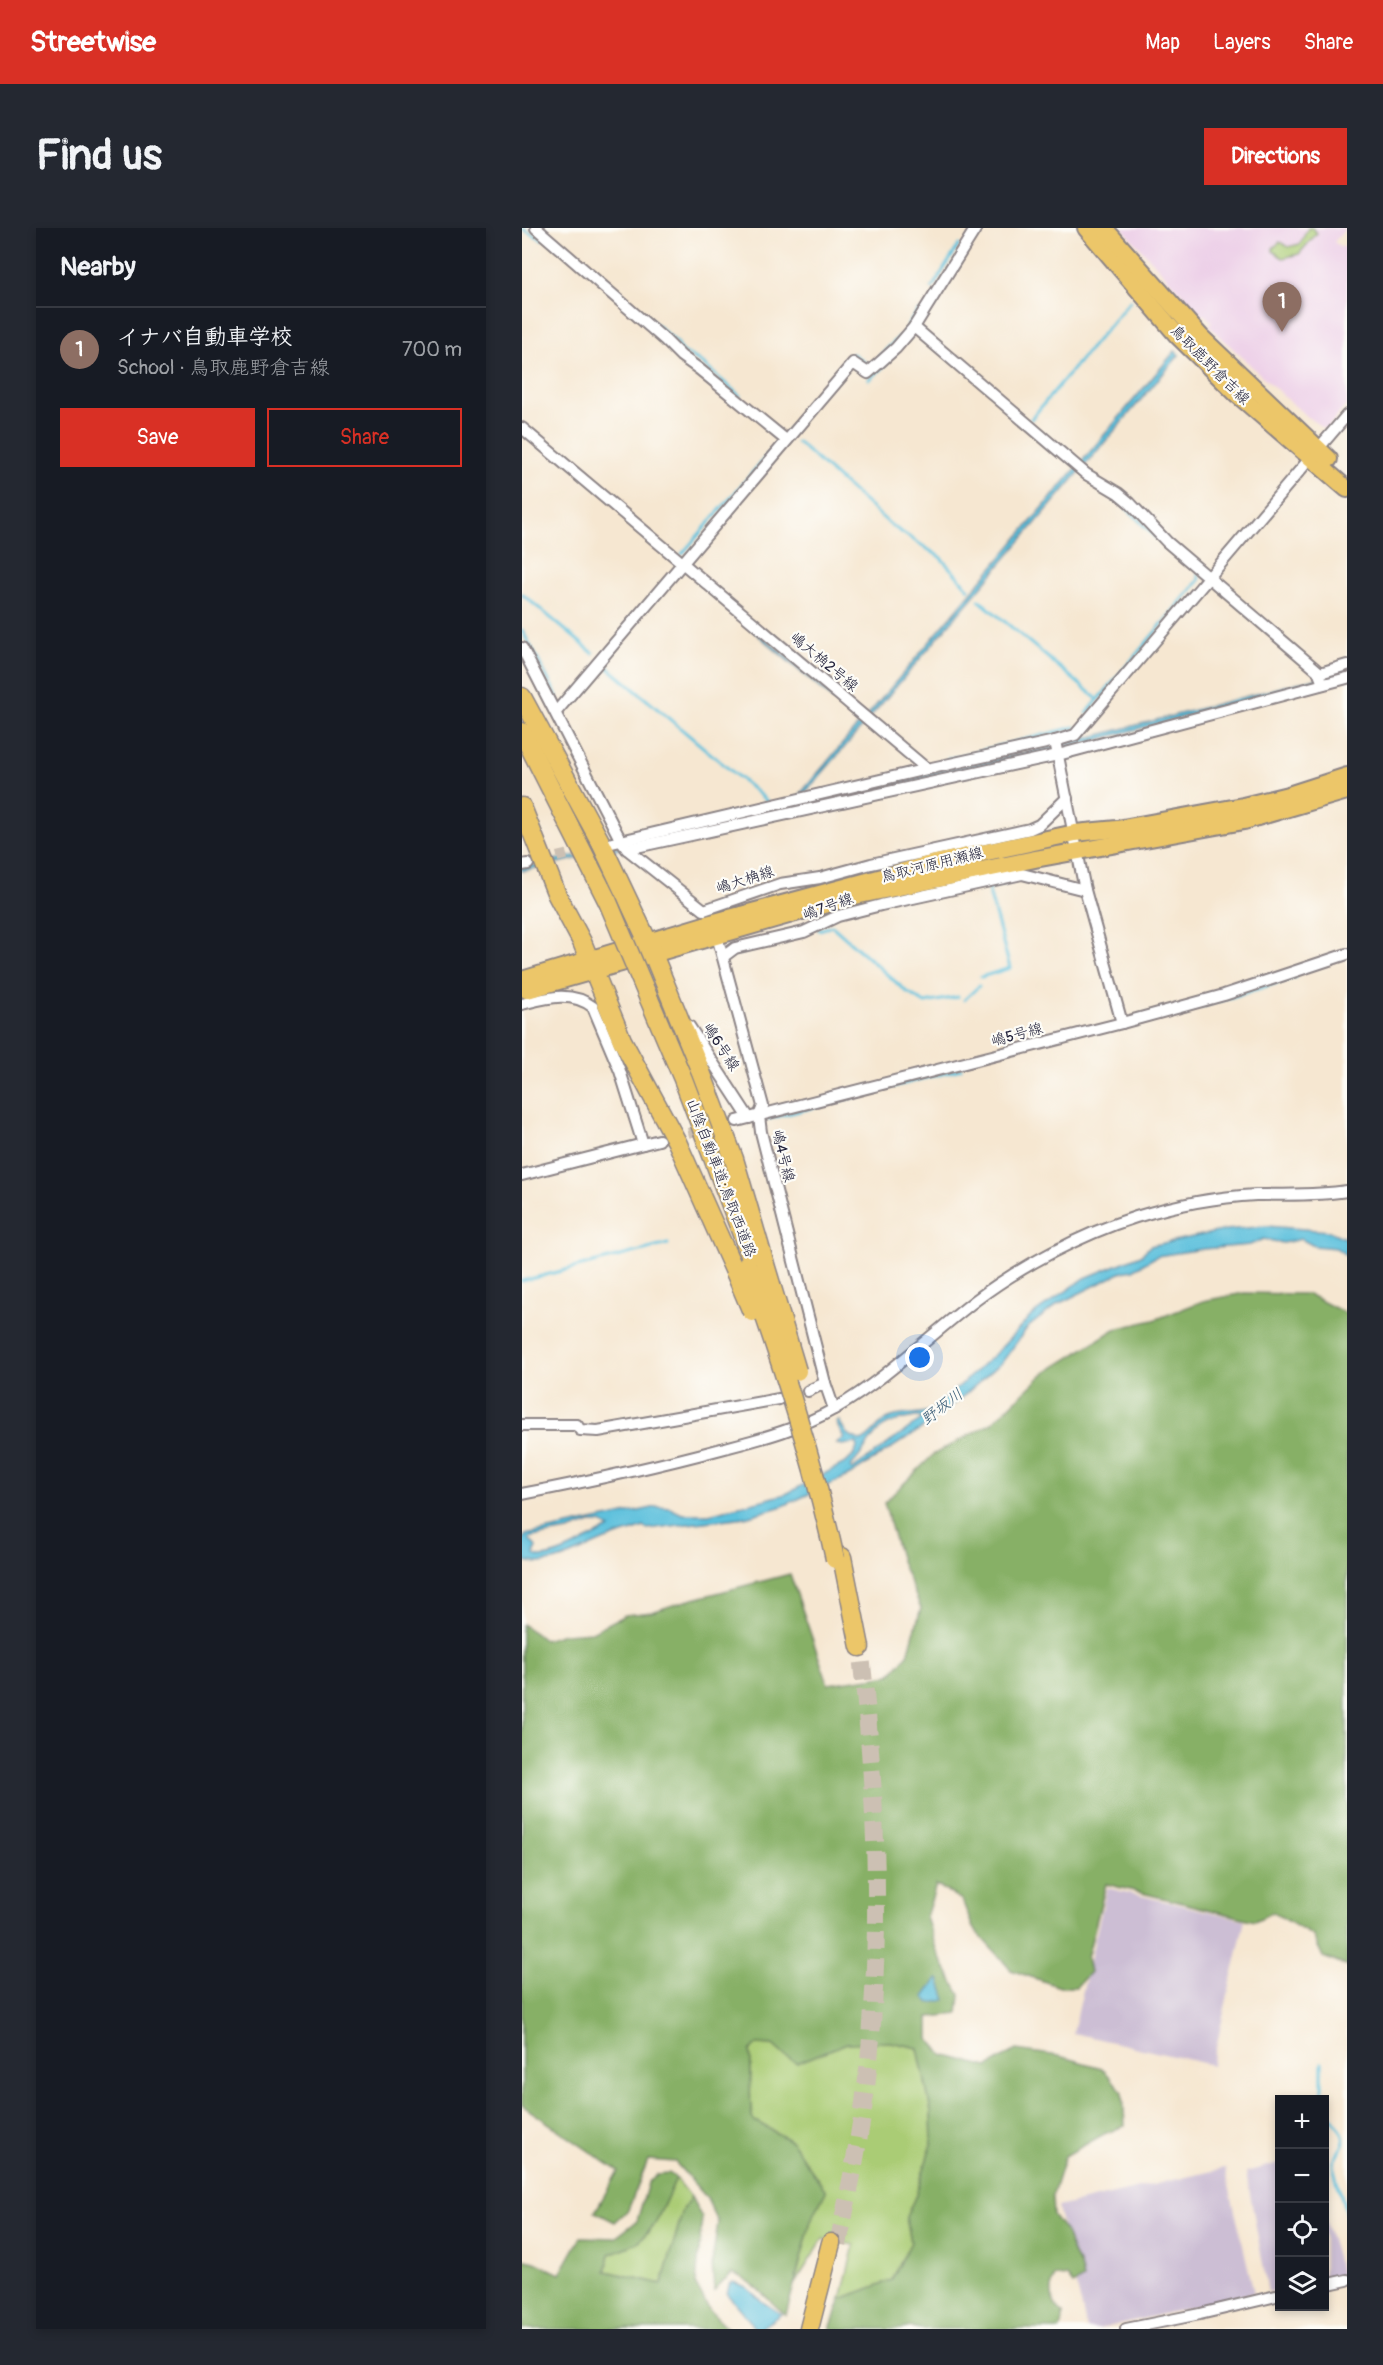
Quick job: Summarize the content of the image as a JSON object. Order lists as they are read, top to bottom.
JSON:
{
  "streets": {
    "highway": ["山陰自動車道;鳥取西道路"],
    "main road": ["鳥取鹿野倉吉線", "鳥取河原用瀬線"],
    "street": [
      "嶋大桷2号線",
      "嶋大桷線",
      "嶋7号線",
      "嶋5号線",
      "嶋6号線",
      "嶋4号線"
    ]
  },
  "crossings": [
    ["鳥取河原用瀬線", "嶋大桷線"],
    ["鳥取河原用瀬線", "嶋4号線"],
    ["嶋大桷線", "嶋4号線"],
    ["嶋7号線", "嶋4号線"],
    ["嶋5号線", "嶋6号線"],
    ["嶋5号線", "嶋4号線"],
    ["嶋6号線", "嶋4号線"]
  ],
  "water": ["野坂川"],
  "page": {
    "header": "Streetwise",
    "nav": ["Map", "Layers", "Share"],
    "buttons": [
      "Directions",
      ["Save", "Share"]
    ],
    "title": "Find us",
    "heading": "Nearby",
    "pins": "1",
    "list": [
      {
        "mark": "1",
        "name": "イナバ自動車学校",
        "note": "School · 鳥取鹿野倉吉線",
        "value": "700 m"
      }
    ],
    "map_buttons": ["+", "−"]
  }
}
